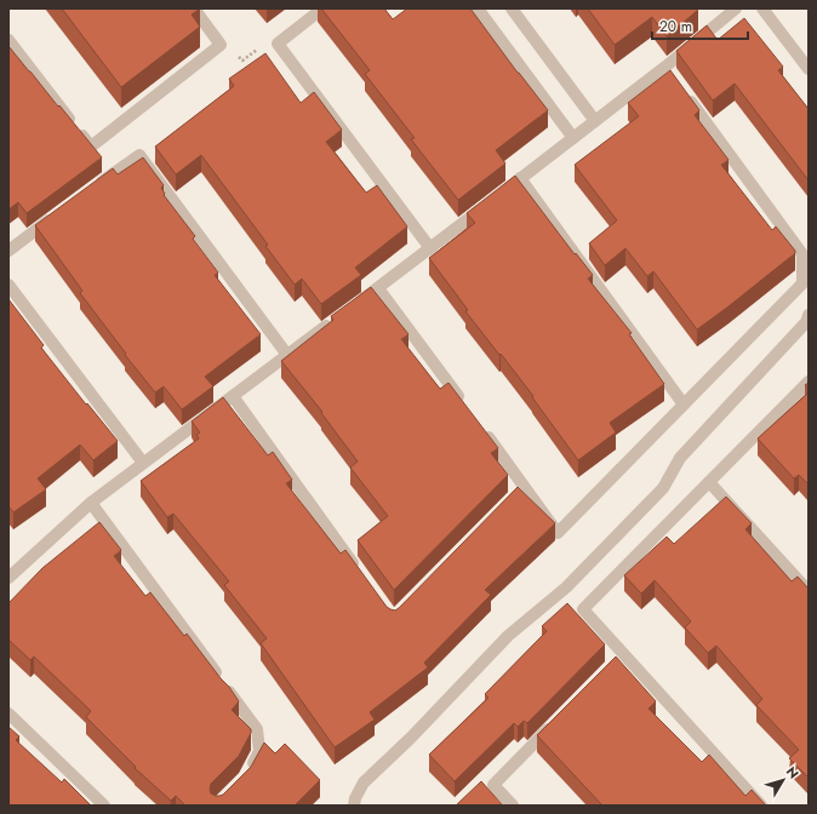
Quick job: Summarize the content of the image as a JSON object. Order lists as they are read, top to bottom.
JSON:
{
  "scale_bar": "20 m",
  "north": "top right"
}
